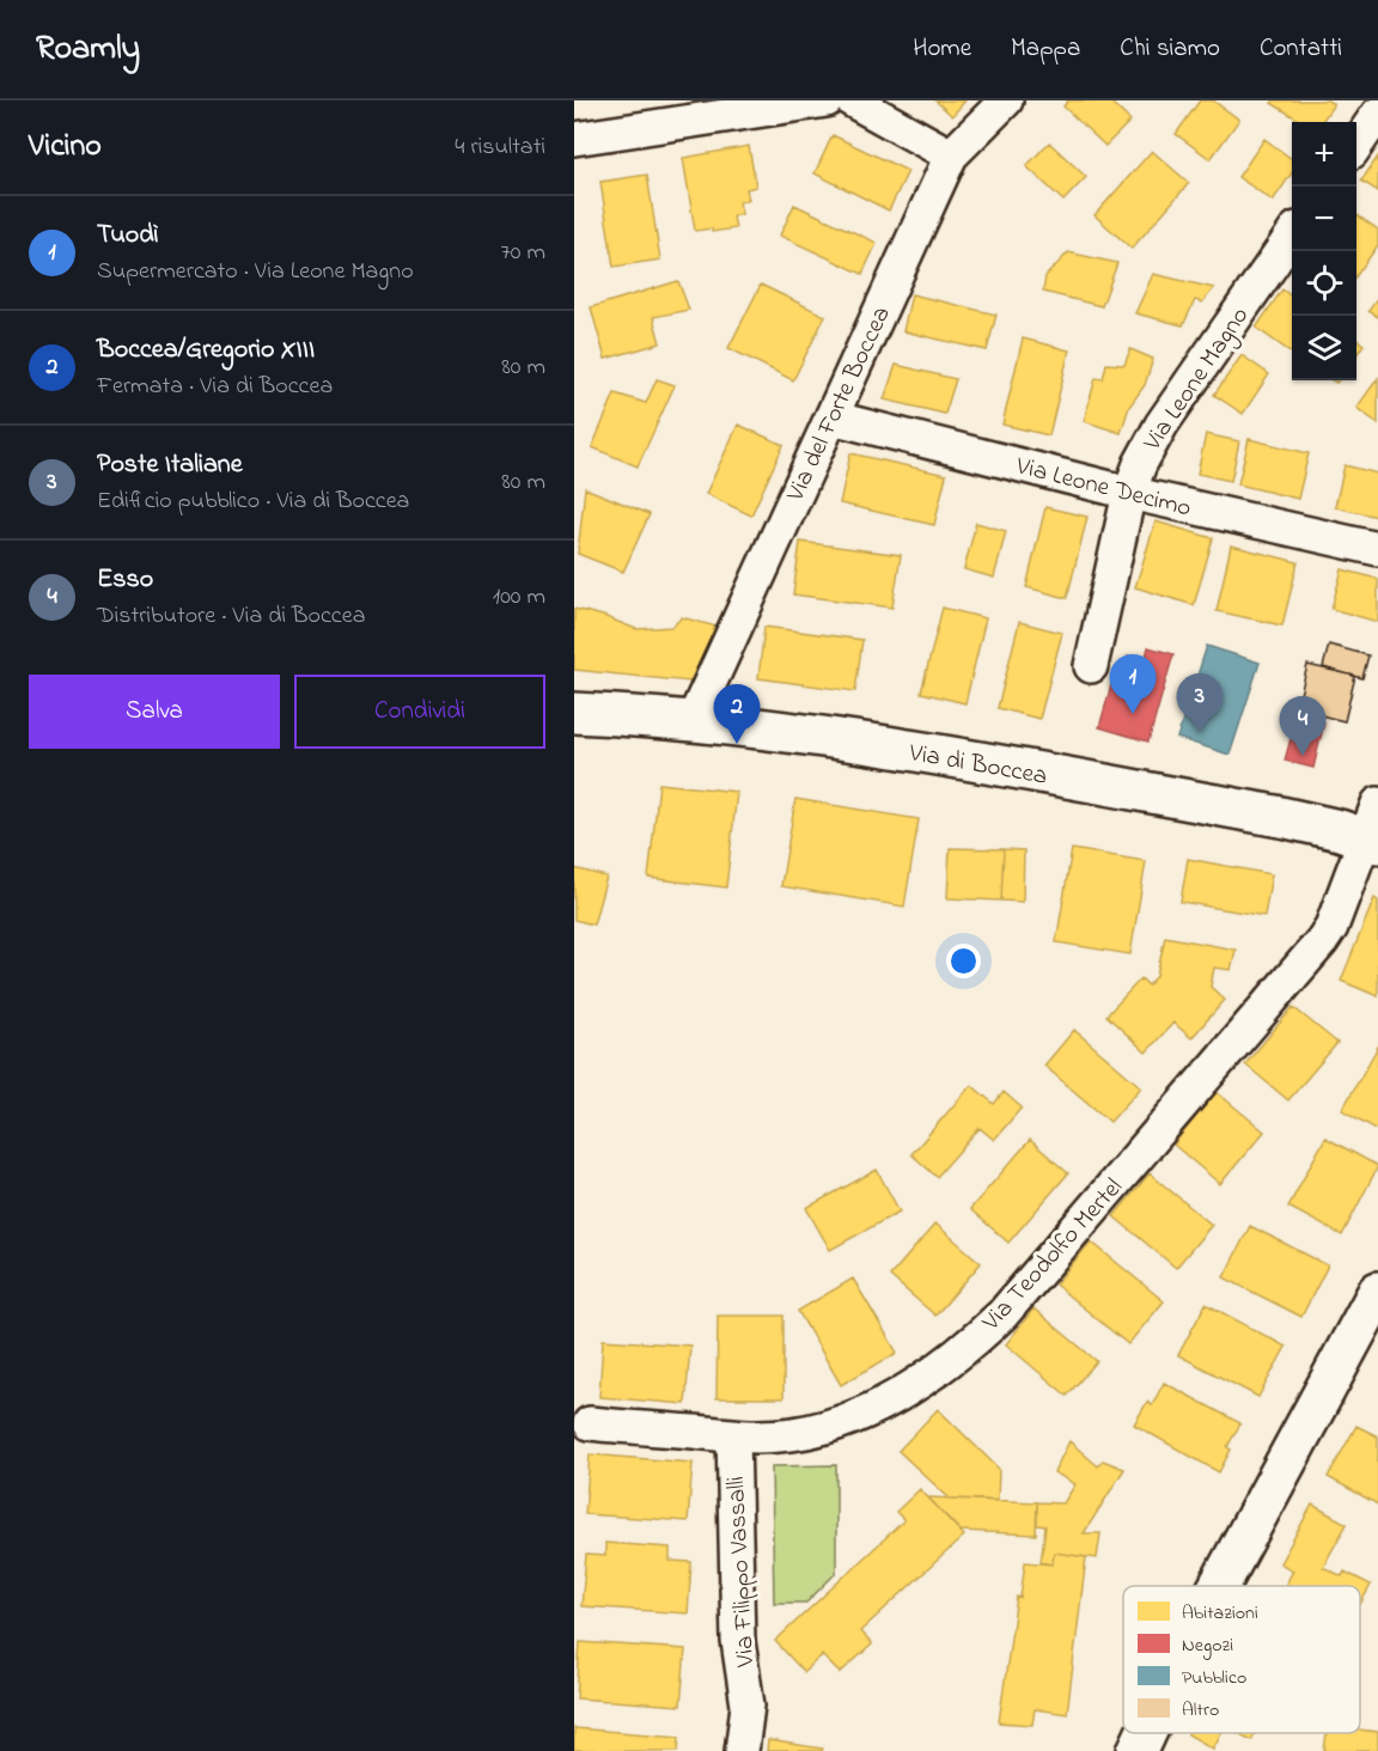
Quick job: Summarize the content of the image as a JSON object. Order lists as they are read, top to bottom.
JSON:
{
  "streets": {
    "main road": ["Via di Boccea"],
    "street": [
      "Via Leone Magno",
      "Via del Forte Boccea",
      "Via Leone Decimo",
      "Via Teodolfo Mertel",
      "Via Filippo Vassalli"
    ]
  },
  "crossings": [
    ["Via Leone Magno", "Via Leone Decimo"],
    ["Via del Forte Boccea", "Via Leone Decimo"],
    ["Via del Forte Boccea", "Via di Boccea"],
    ["Via di Boccea", "Via Teodolfo Mertel"],
    ["Via Teodolfo Mertel", "Via Filippo Vassalli"]
  ],
  "legend": [
    "Abitazioni",
    "Negozi",
    "Pubblico",
    "Altro"
  ],
  "page": {
    "header": "Roamly",
    "nav": [
      "Home",
      "Mappa",
      "Chi siamo",
      "Contatti"
    ],
    "heading": ["Vicino", "4 risultati"],
    "map_buttons": ["+", "−"],
    "list": [
      {
        "mark": "1",
        "name": "Tuodì",
        "note": "Supermercato · Via Leone Magno",
        "value": "70 m"
      },
      {
        "mark": "2",
        "name": "Boccea/Gregorio XIII",
        "note": "Fermata · Via di Boccea",
        "value": "80 m"
      },
      {
        "mark": "3",
        "name": "Poste Italiane",
        "note": "Edificio pubblico · Via di Boccea",
        "value": "80 m"
      },
      {
        "mark": "4",
        "name": "Esso",
        "note": "Distributore · Via di Boccea",
        "value": "100 m"
      }
    ],
    "buttons": ["Salva", "Condividi"],
    "pins": [
      "1",
      "3",
      "2",
      "4"
    ]
  }
}
